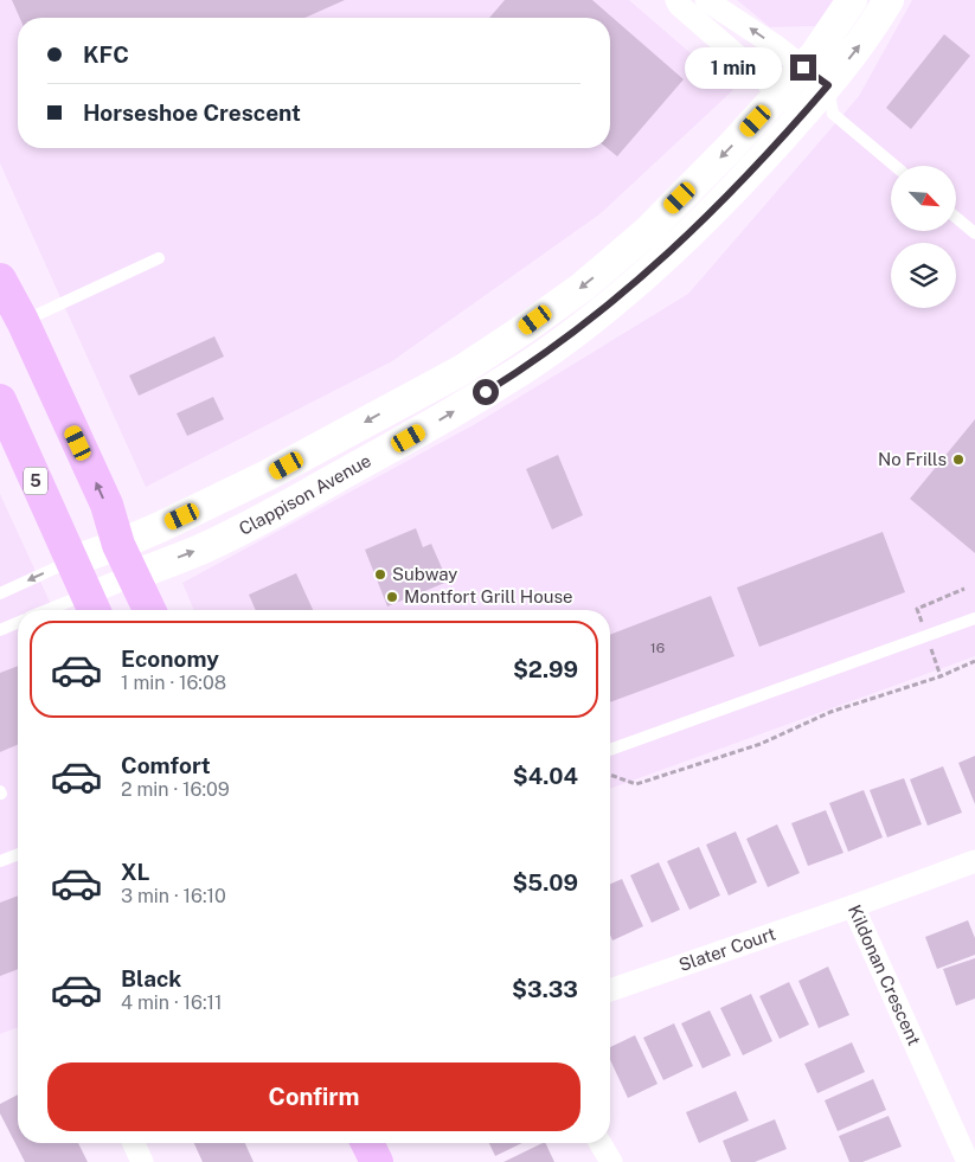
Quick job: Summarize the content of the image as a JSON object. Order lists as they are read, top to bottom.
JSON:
{
  "streets": {
    "main road": ["5", "Clappison Avenue"],
    "street": ["Slater Court", "Kildonan Crescent"]
  },
  "crossings": [
    ["5", "Clappison Avenue"],
    ["Slater Court", "Kildonan Crescent"]
  ],
  "places": ["No Frills", "Subway", "Montfort Grill House"],
  "house_numbers": ["16"],
  "north": "bottom right",
  "page": {
    "banner": ["KFC", "Horseshoe Crescent"],
    "bubble": "1 min",
    "list": [
      {
        "name": "Economy",
        "note": "1 min · 16:08",
        "value": "$2.99"
      },
      {
        "name": "Comfort",
        "note": "2 min · 16:09",
        "value": "$4.04"
      },
      {
        "name": "XL",
        "note": "3 min · 16:10",
        "value": "$5.09"
      },
      {
        "name": "Black",
        "note": "4 min · 16:11",
        "value": "$3.33"
      }
    ],
    "buttons": "Confirm"
  }
}
